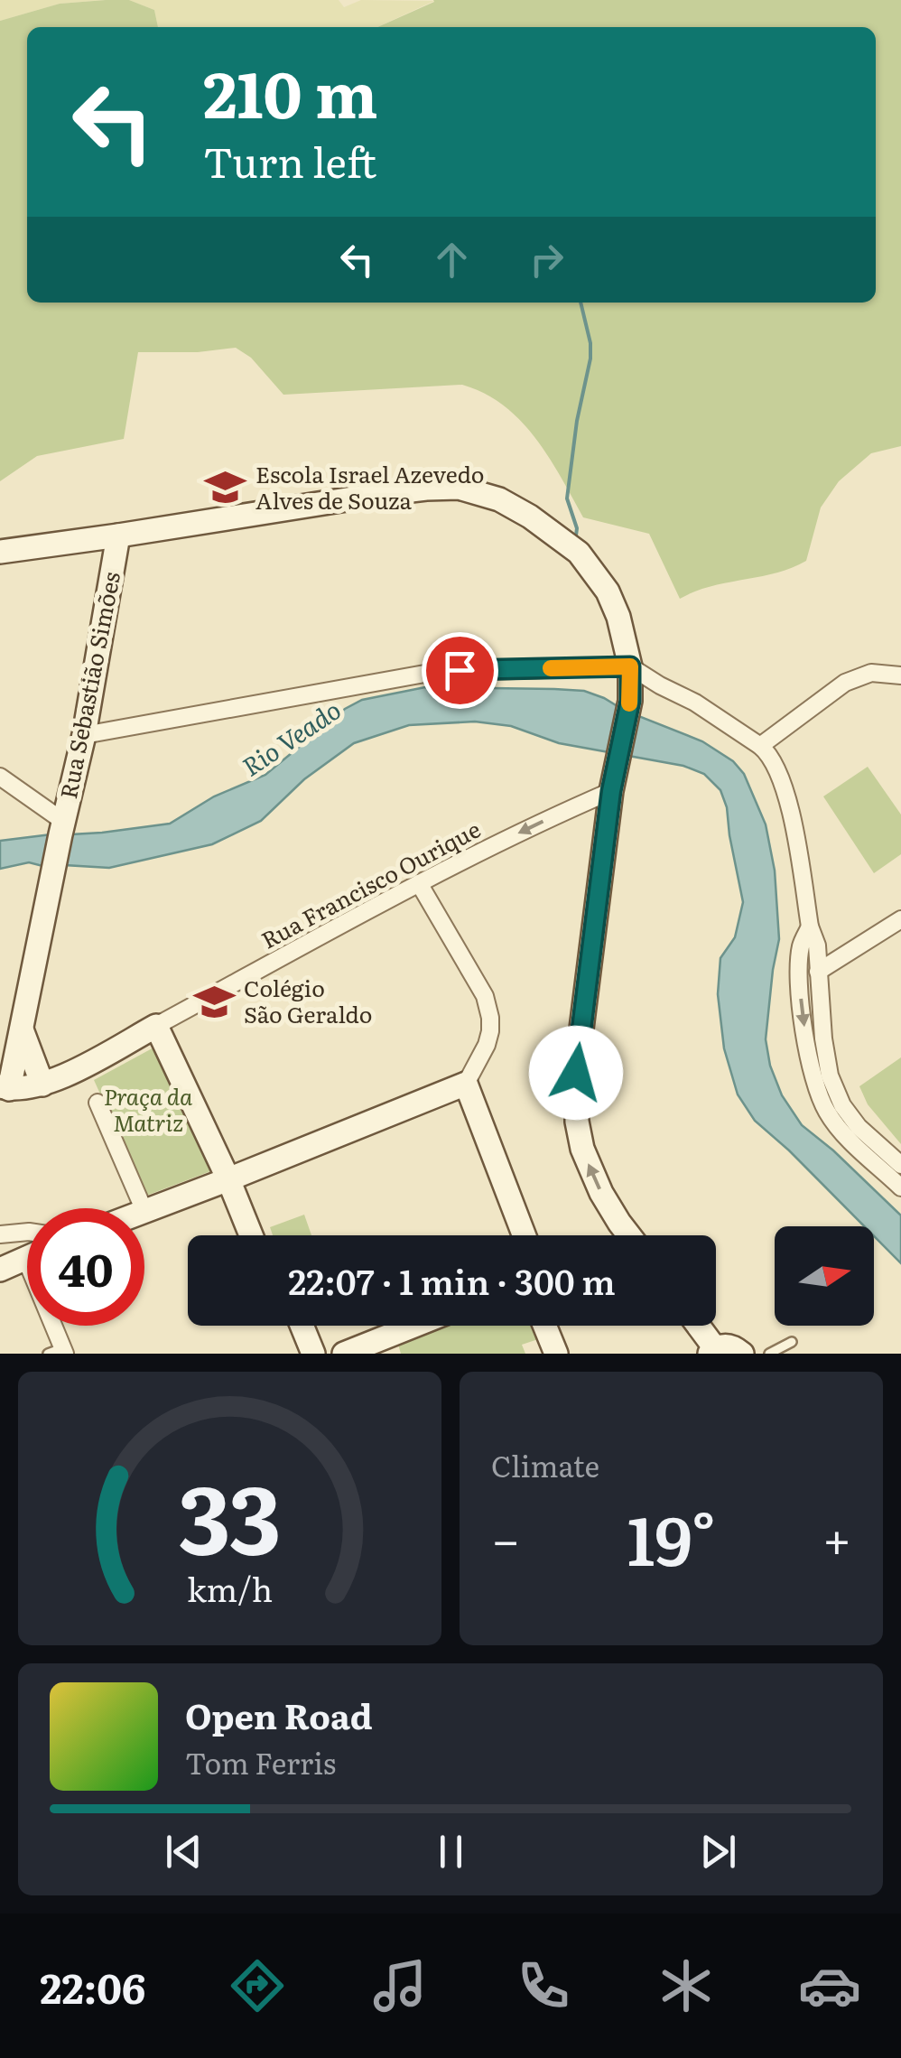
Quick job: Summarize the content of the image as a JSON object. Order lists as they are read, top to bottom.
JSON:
{
  "streets": {
    "street": ["Rua Sebastião Simões", "Rua Francisco Ourique"]
  },
  "one_way": ["Rua Francisco Ourique"],
  "water": ["Rio Veado"],
  "parks": ["Praça da Matriz"],
  "places": {
    "school or university": ["Escola Israel Azevedo Alves de Souza", "Colégio São Geraldo"]
  },
  "north": "right",
  "page": {
    "turn": ["210 m", "Turn left"],
    "limit": "40",
    "trip": "22:07 · 1 min · 300 m",
    "tile": "Climate",
    "heat": ["−", "19°", "+"],
    "song": ["Open Road", "Tom Ferris"],
    "tabs": "22:06",
    "gauge": ["33", "km/h"]
  }
}
